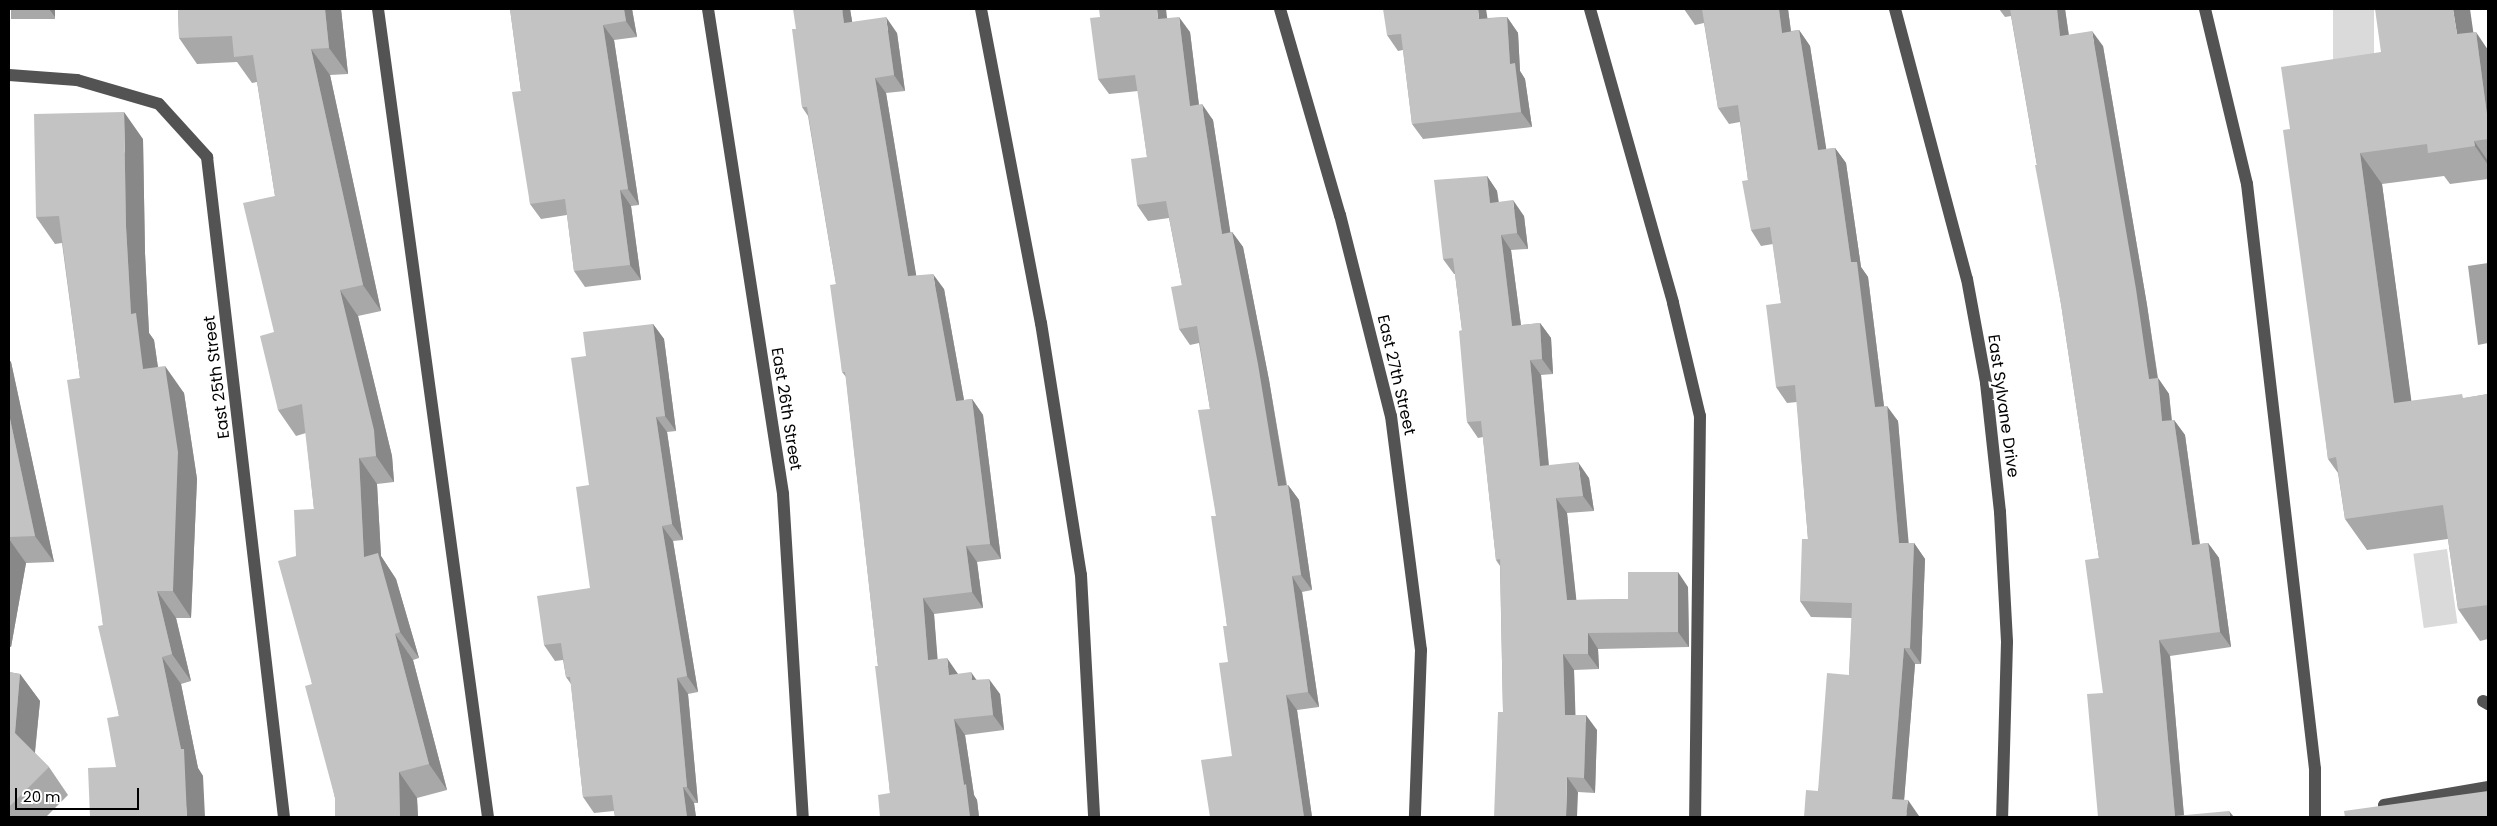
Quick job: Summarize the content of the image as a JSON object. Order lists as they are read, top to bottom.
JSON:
{
  "streets": {
    "street": [
      "East 27th Street",
      "East 25th Street",
      "East Sylvane Drive",
      "East 26th Street"
    ]
  },
  "scale_bar": "20 m"
}
